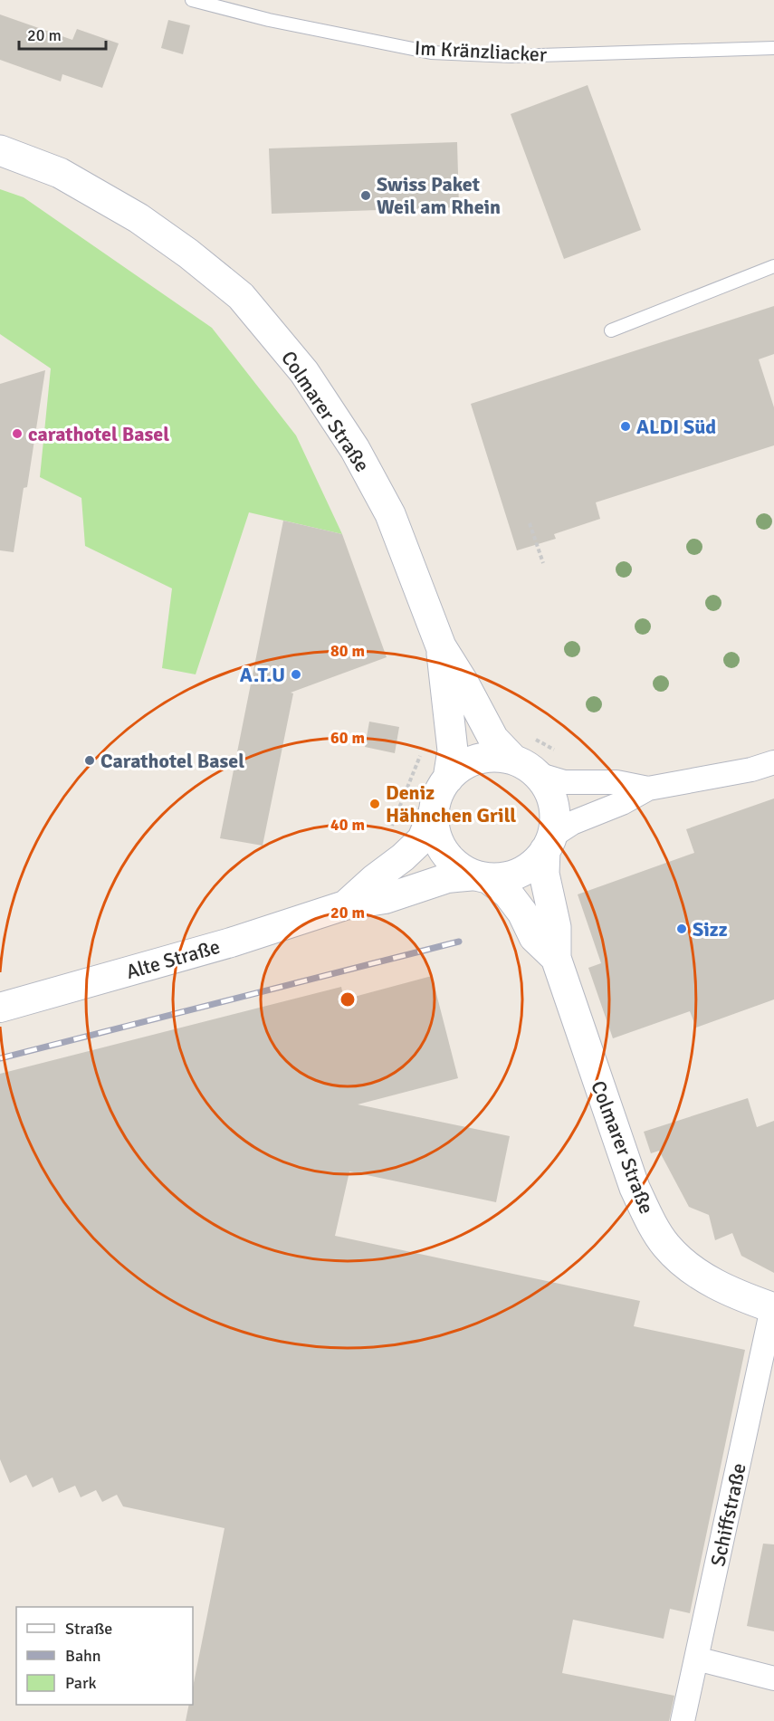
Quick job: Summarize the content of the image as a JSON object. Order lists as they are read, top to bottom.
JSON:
{
  "streets": {
    "main road": ["Colmarer Straße"],
    "street": ["Alte Straße", "Schiffstraße"],
    "lane": ["Im Kränzliacker"]
  },
  "crossings": [
    ["Colmarer Straße", "Alte Straße"],
    ["Colmarer Straße", "Schiffstraße"]
  ],
  "places": [
    "Swiss Paket Weil am Rhein",
    "ALDI Süd",
    "carathotel Basel",
    "A.T.U",
    "Carathotel Basel",
    "Deniz Hähnchen Grill",
    "Sizz"
  ],
  "legend": ["Straße", "Bahn", "Park"],
  "scale_bar": "20 m",
  "rings": [
    "80 m",
    "60 m",
    "40 m",
    "20 m"
  ]
}
